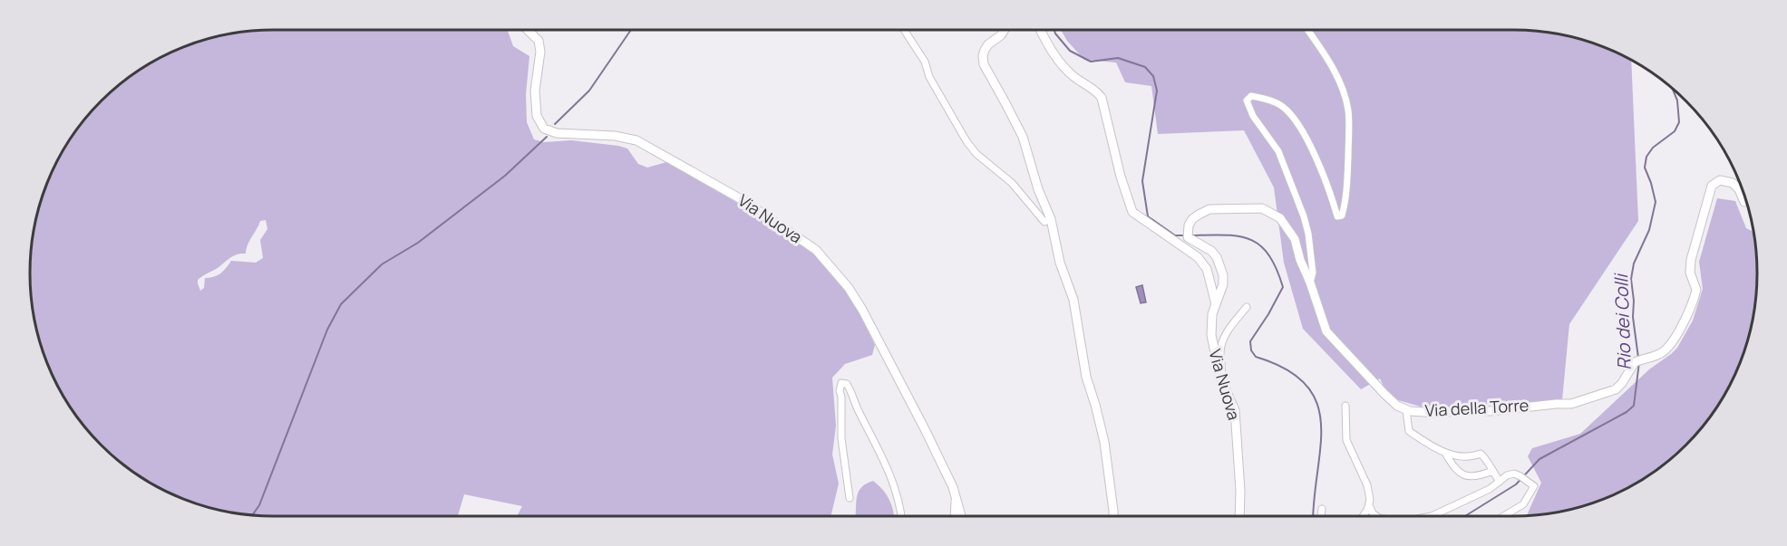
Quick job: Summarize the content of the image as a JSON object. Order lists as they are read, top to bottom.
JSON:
{
  "streets": {
    "street": ["Via Nuova", "Via della Torre"]
  },
  "crossings": [
    ["Via Nuova", "Via della Torre"]
  ],
  "water": ["Rio dei Colli"]
}
